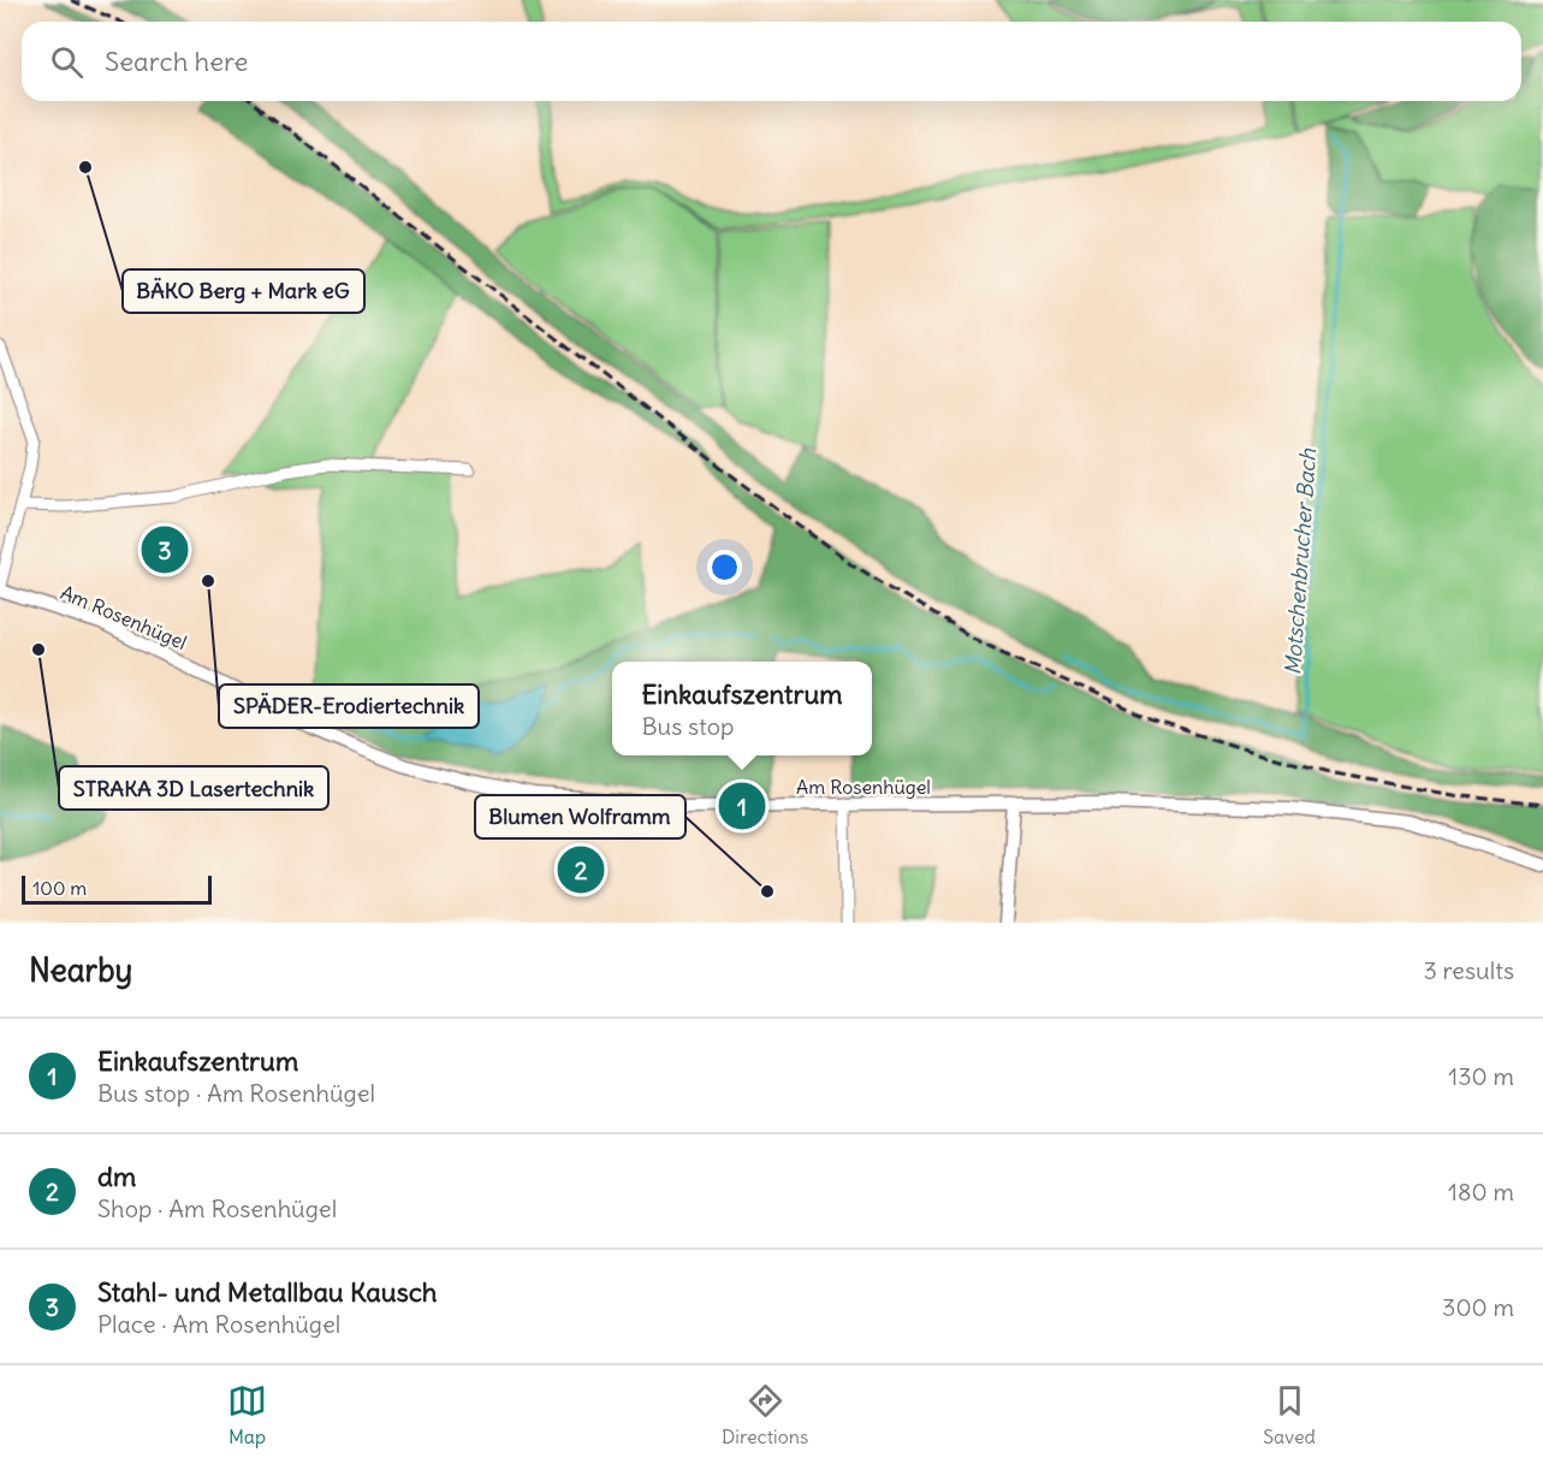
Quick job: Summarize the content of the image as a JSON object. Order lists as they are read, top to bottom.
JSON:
{
  "streets": {
    "street": ["Am Rosenhügel"]
  },
  "water": ["Motschenbrucher Bach"],
  "places": [
    "BÄKO Berg + Mark eG",
    "SPÄDER-Erodiertechnik",
    "STRAKA 3D Lasertechnik",
    "Blumen Wolframm"
  ],
  "scale_bar": "100 m",
  "page": {
    "search": "Search here",
    "pins": ["3", "1", "2"],
    "popup": ["Einkaufszentrum", "Bus stop"],
    "scale": "100 m",
    "heading": ["Nearby", "3 results"],
    "list": [
      {
        "mark": "1",
        "name": "Einkaufszentrum",
        "note": "Bus stop · Am Rosenhügel",
        "value": "130 m"
      },
      {
        "mark": "2",
        "name": "dm",
        "note": "Shop · Am Rosenhügel",
        "value": "180 m"
      },
      {
        "mark": "3",
        "name": "Stahl- und Metallbau Kausch",
        "note": "Place · Am Rosenhügel",
        "value": "300 m"
      }
    ],
    "nav": ["Map", "Directions", "Saved"]
  }
}
